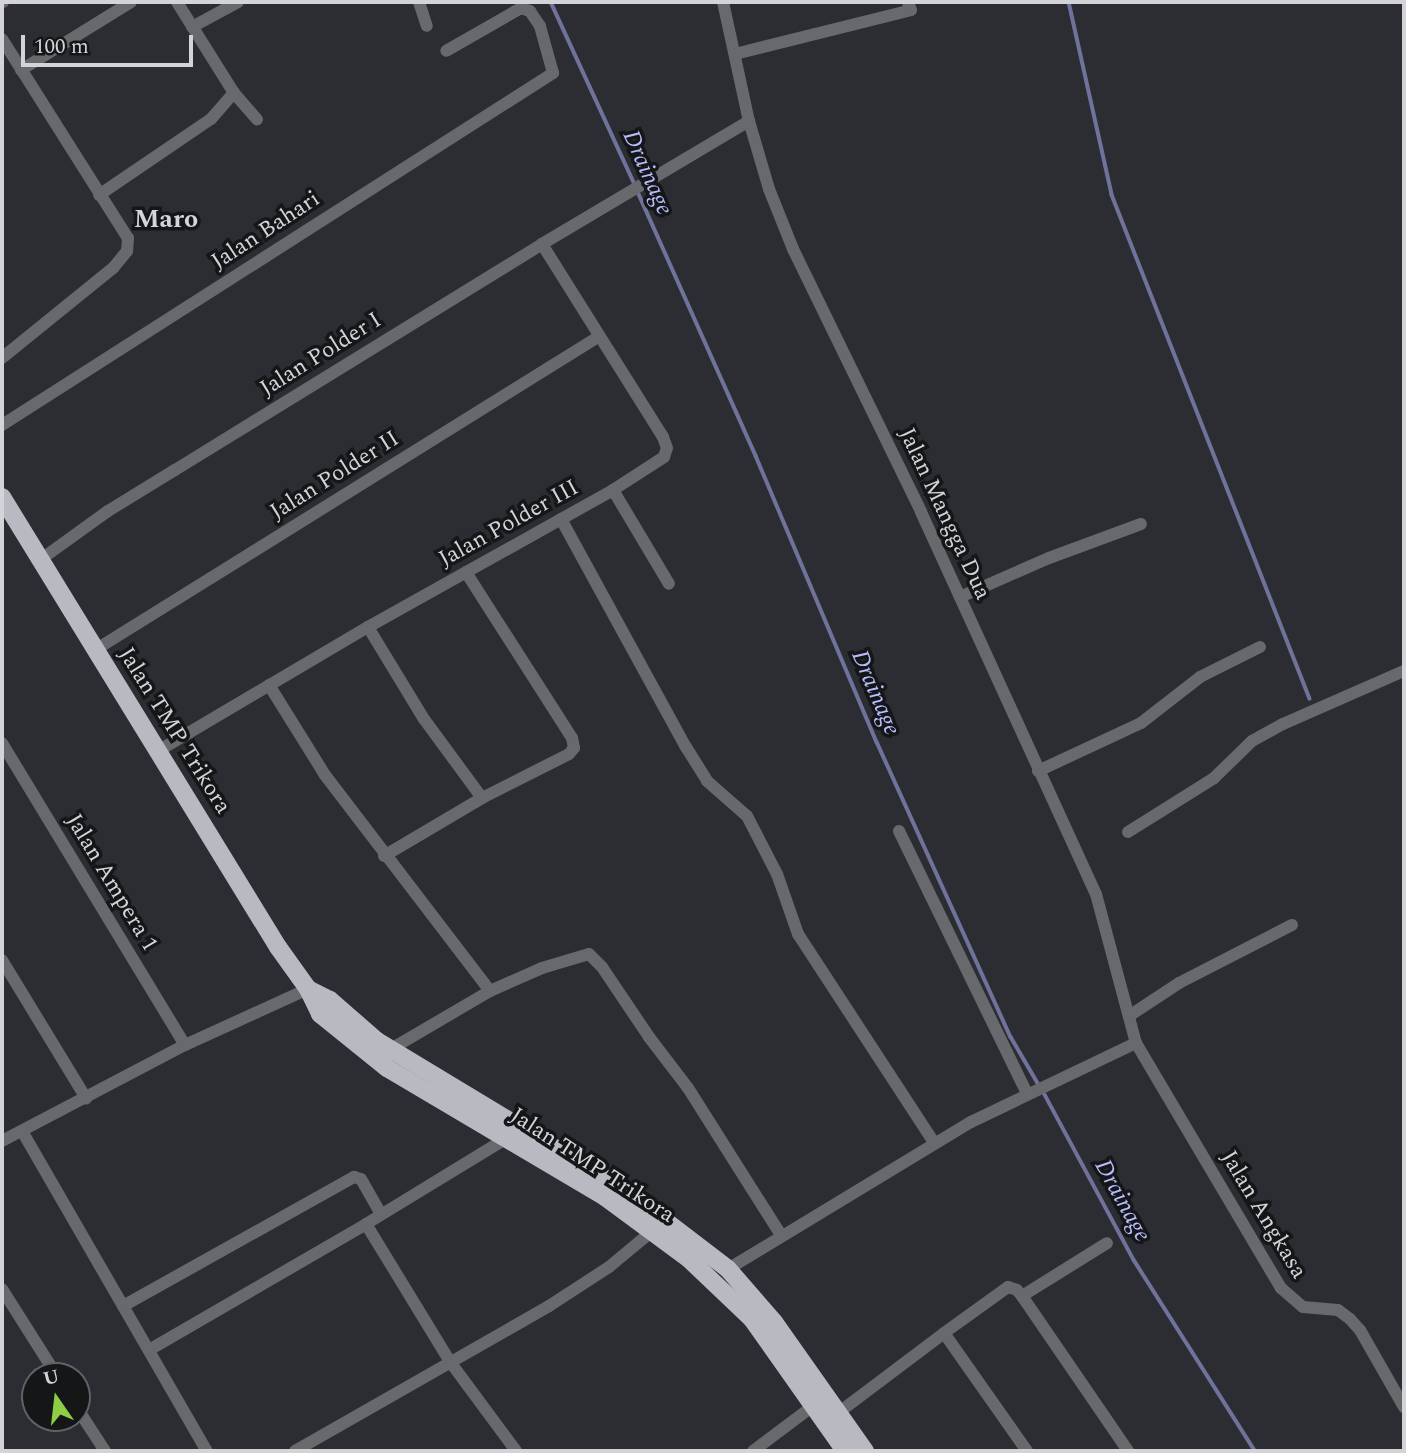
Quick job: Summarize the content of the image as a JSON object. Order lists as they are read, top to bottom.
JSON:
{
  "streets": {
    "highway": ["Jalan TMP Trikora"],
    "street": [
      "Jalan Bahari",
      "Jalan Polder I",
      "Jalan Polder II",
      "Jalan Mangga Dua",
      "Jalan Polder III",
      "Jalan Ampera 1",
      "Jalan Angkasa"
    ]
  },
  "crossings": [
    ["Jalan Polder I", "Jalan Mangga Dua"],
    ["Jalan Polder I", "Jalan Polder III"],
    ["Jalan Polder I", "Jalan TMP Trikora"],
    ["Jalan Polder II", "Jalan Polder III"],
    ["Jalan Polder II", "Jalan TMP Trikora"],
    ["Jalan Mangga Dua", "Jalan Angkasa"],
    ["Jalan Polder III", "Jalan TMP Trikora"]
  ],
  "districts": ["Maro"],
  "water": ["Drainage"],
  "scale_bar": "100 m",
  "north": "top"
}
